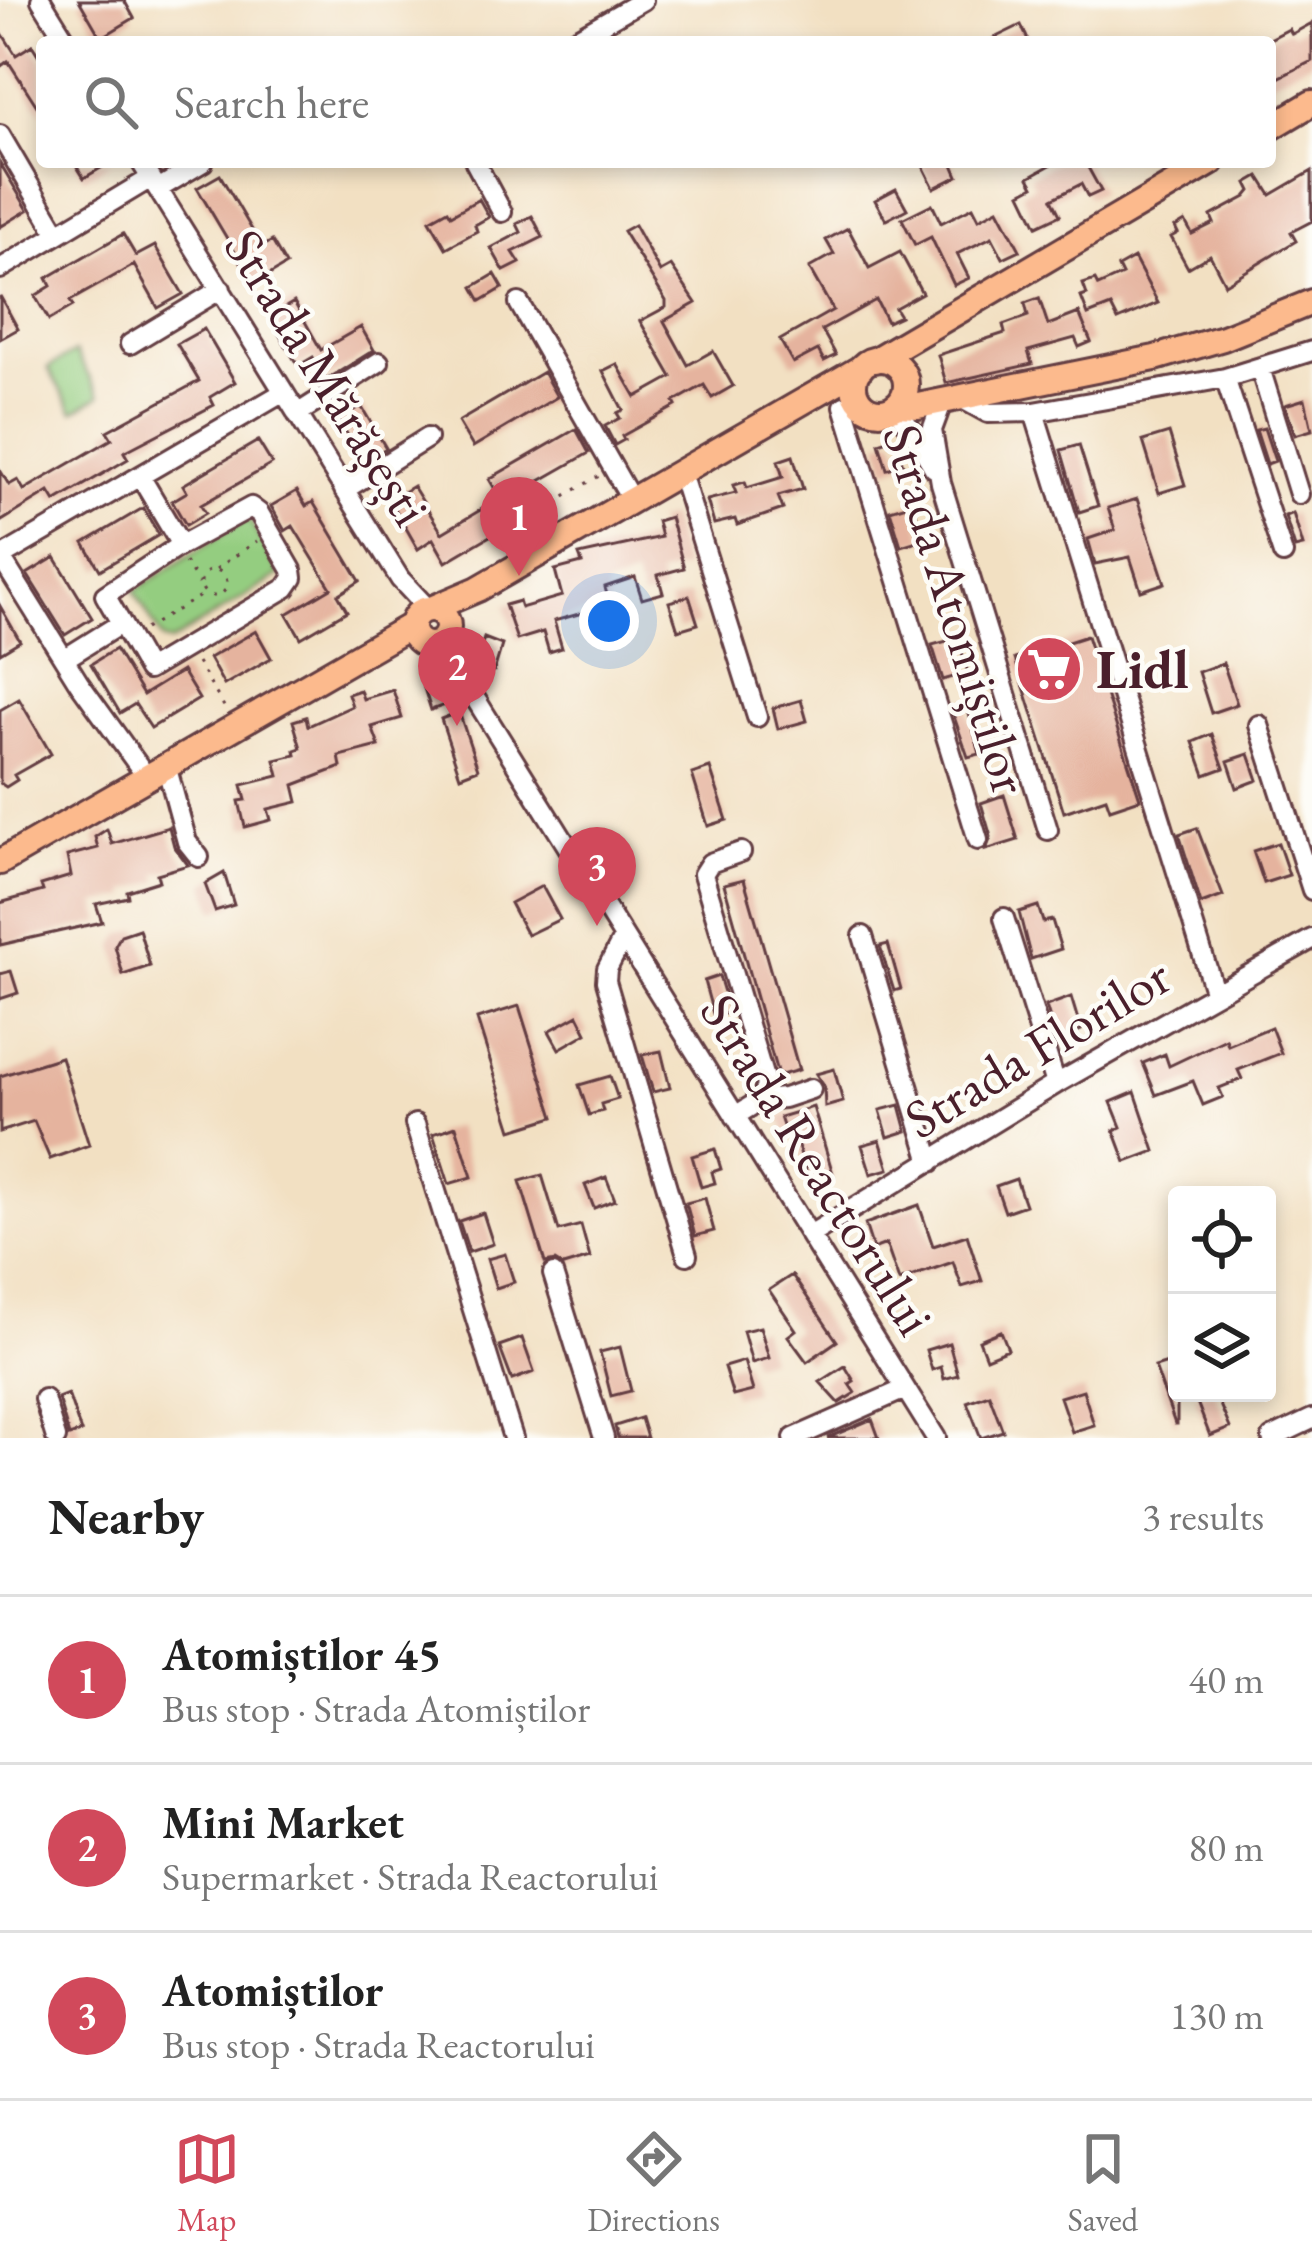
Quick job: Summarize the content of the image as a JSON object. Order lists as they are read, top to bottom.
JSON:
{
  "streets": {
    "main road": ["Strada Atomiștilor"],
    "street": ["Strada Mărășești", "Strada Florilor", "Strada Reactorului"]
  },
  "crossings": [
    ["Strada Mărășești", "Strada Atomiștilor"],
    ["Strada Mărășești", "Strada Reactorului"],
    ["Strada Atomiștilor", "Strada Reactorului"],
    ["Strada Florilor", "Strada Reactorului"]
  ],
  "places": {
    "supermarket": ["Lidl"]
  },
  "page": {
    "search": "Search here",
    "pins": ["1", "2", "3"],
    "heading": ["Nearby", "3 results"],
    "list": [
      {
        "mark": "1",
        "name": "Atomiștilor 45",
        "note": "Bus stop · Strada Atomiștilor",
        "value": "40 m"
      },
      {
        "mark": "2",
        "name": "Mini Market",
        "note": "Supermarket · Strada Reactorului",
        "value": "80 m"
      },
      {
        "mark": "3",
        "name": "Atomiștilor",
        "note": "Bus stop · Strada Reactorului",
        "value": "130 m"
      }
    ],
    "nav": ["Map", "Directions", "Saved"]
  }
}
